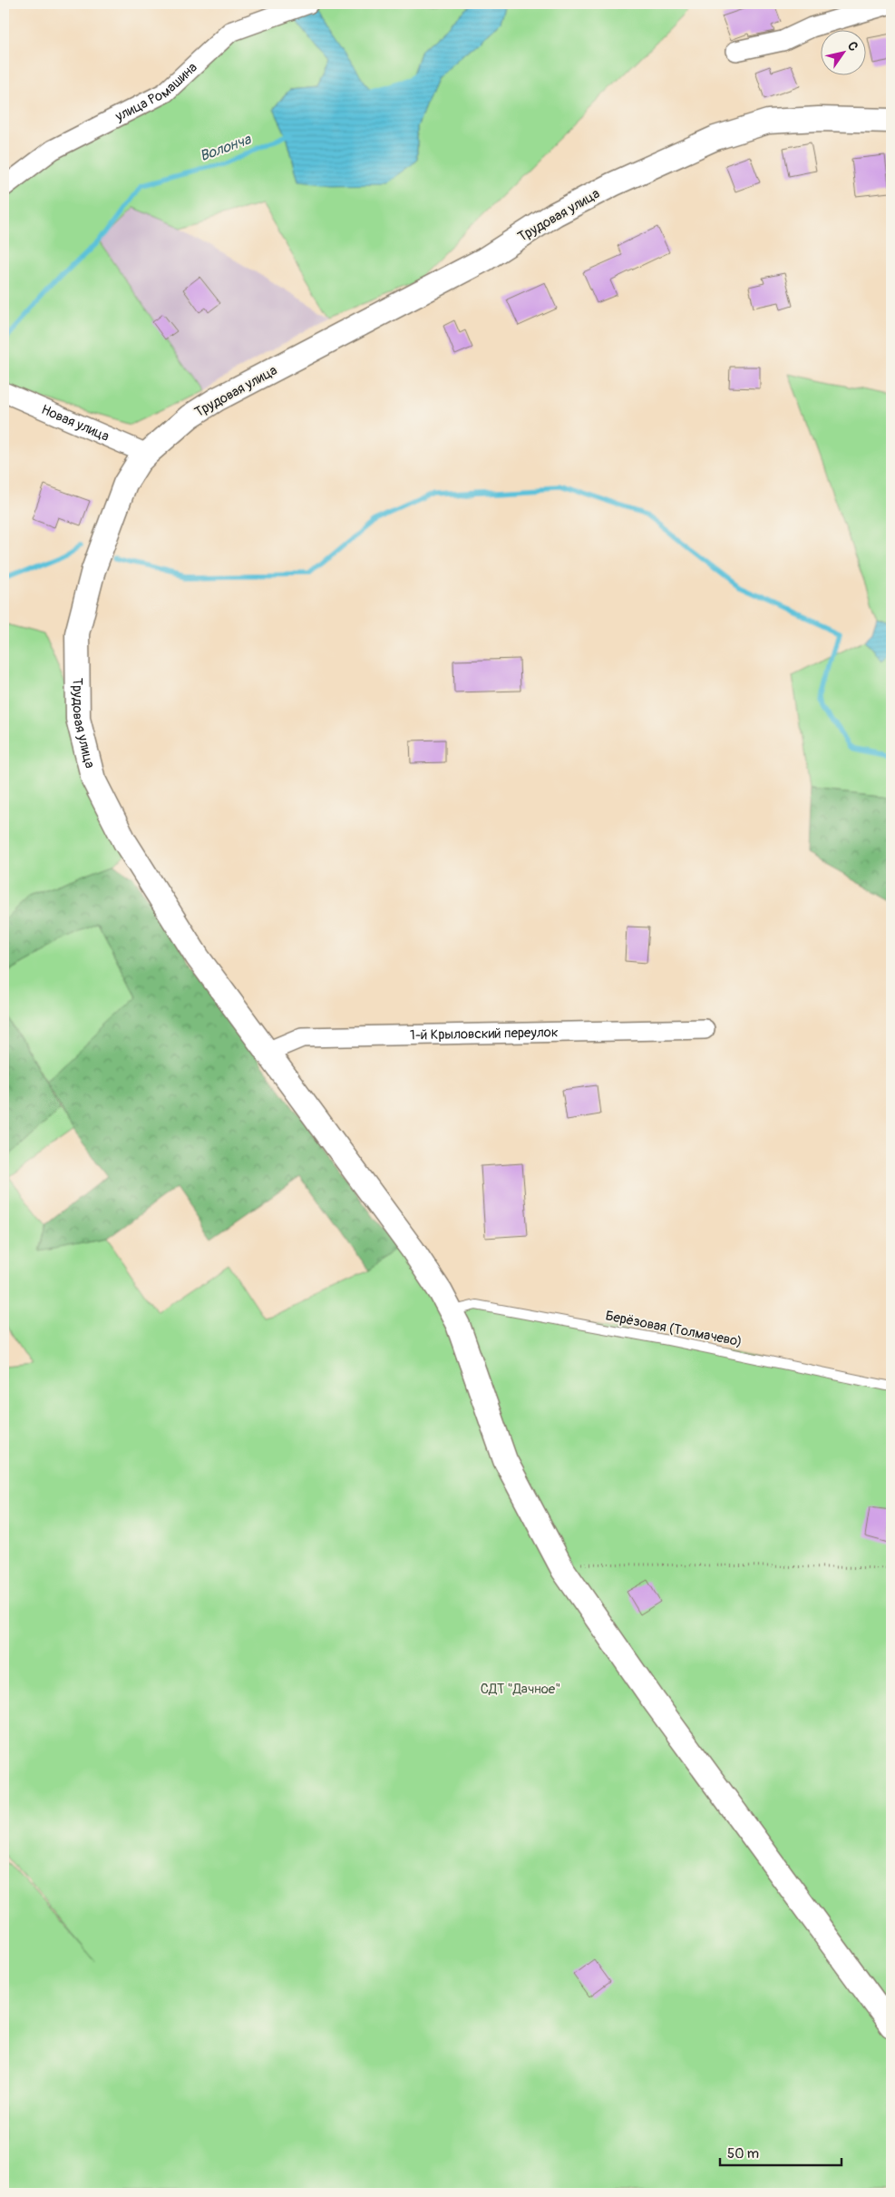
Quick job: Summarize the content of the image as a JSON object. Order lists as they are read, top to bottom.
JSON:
{
  "streets": {
    "street": [
      "улица Ромашина",
      "Трудовая улица",
      "Новая улица",
      "1-й Крыловский переулок"
    ],
    "lane": ["Берёзовая (Толмачево)"]
  },
  "crossings": [
    ["Трудовая улица", "Новая улица"],
    ["Трудовая улица", "1-й Крыловский переулок"],
    ["Трудовая улица", "Берёзовая (Толмачево)"]
  ],
  "water": ["Волонча"],
  "parks": ["СДТ \"Дачное\""],
  "scale_bar": "50 m",
  "north": "top right"
}
